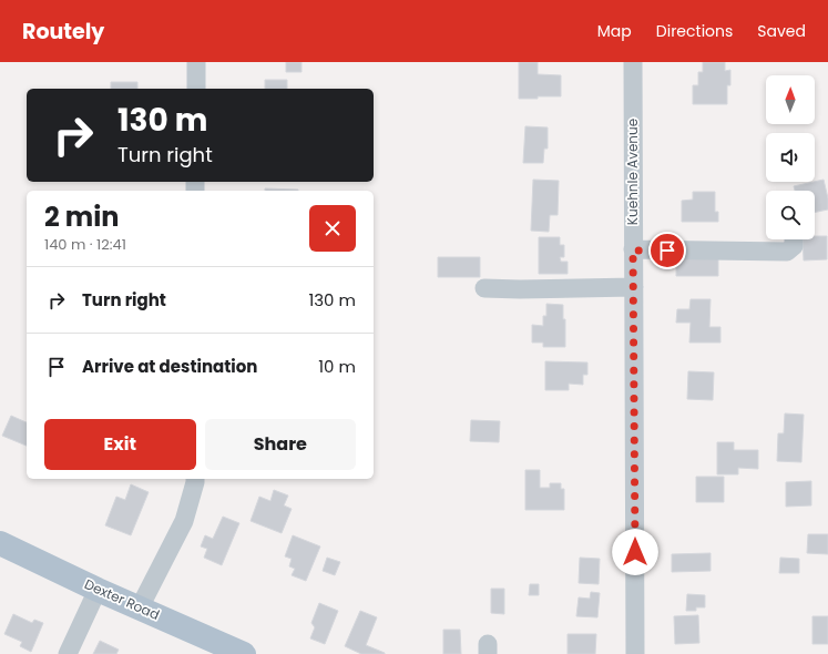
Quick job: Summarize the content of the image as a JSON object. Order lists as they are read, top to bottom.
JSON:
{
  "streets": {
    "main road": ["Dexter Road"],
    "street": ["Kuehnle Avenue"]
  },
  "north": "top",
  "page": {
    "header": "Routely",
    "nav": ["Map", "Directions", "Saved"],
    "turn": ["130 m", "Turn right"],
    "heading": ["2 min", "140 m · 12:41"],
    "list": [
      {
        "name": "Turn right",
        "value": "130 m"
      },
      {
        "name": "Arrive at destination",
        "value": "10 m"
      }
    ],
    "buttons": ["Exit", "Share"]
  }
}
